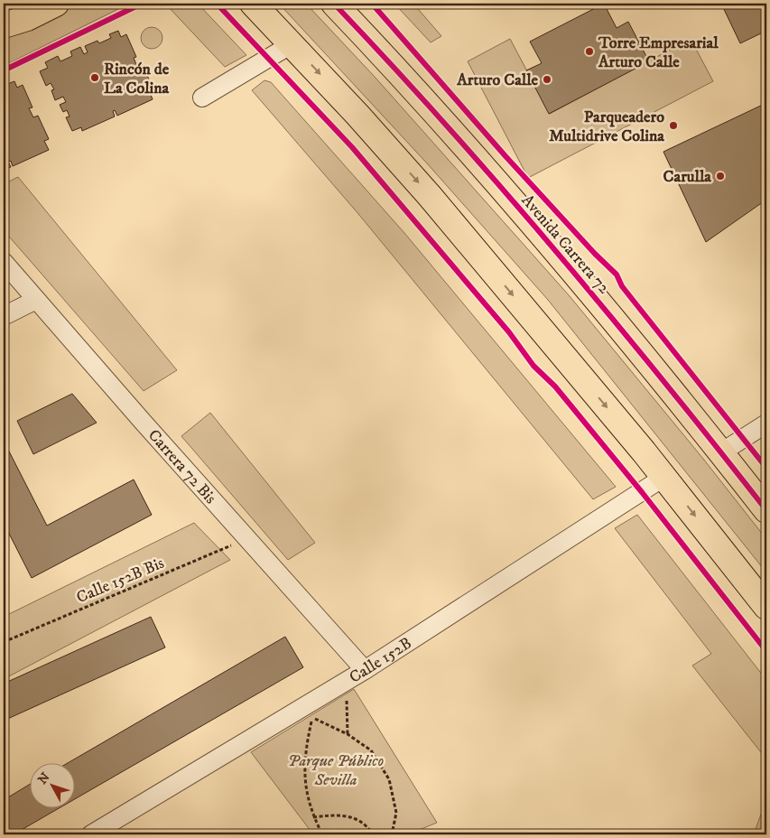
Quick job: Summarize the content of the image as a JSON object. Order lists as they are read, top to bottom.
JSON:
{
  "streets": {
    "main road": ["Avenida Carrera 72"],
    "street": ["Carrera 72 Bis", "Calle 152B"],
    "path": ["Calle 152B Bis"]
  },
  "crossings": [
    ["Carrera 72 Bis", "Calle 152B Bis"],
    ["Carrera 72 Bis", "Calle 152B"]
  ],
  "parks": ["Parque Público Sevilla"],
  "places": [
    "Torre Empresarial Arturo Calle",
    "Rincón de La Colina",
    "Arturo Calle",
    "Parqueadero Multidrive Colina",
    "Carulla"
  ],
  "north": "top left"
}
